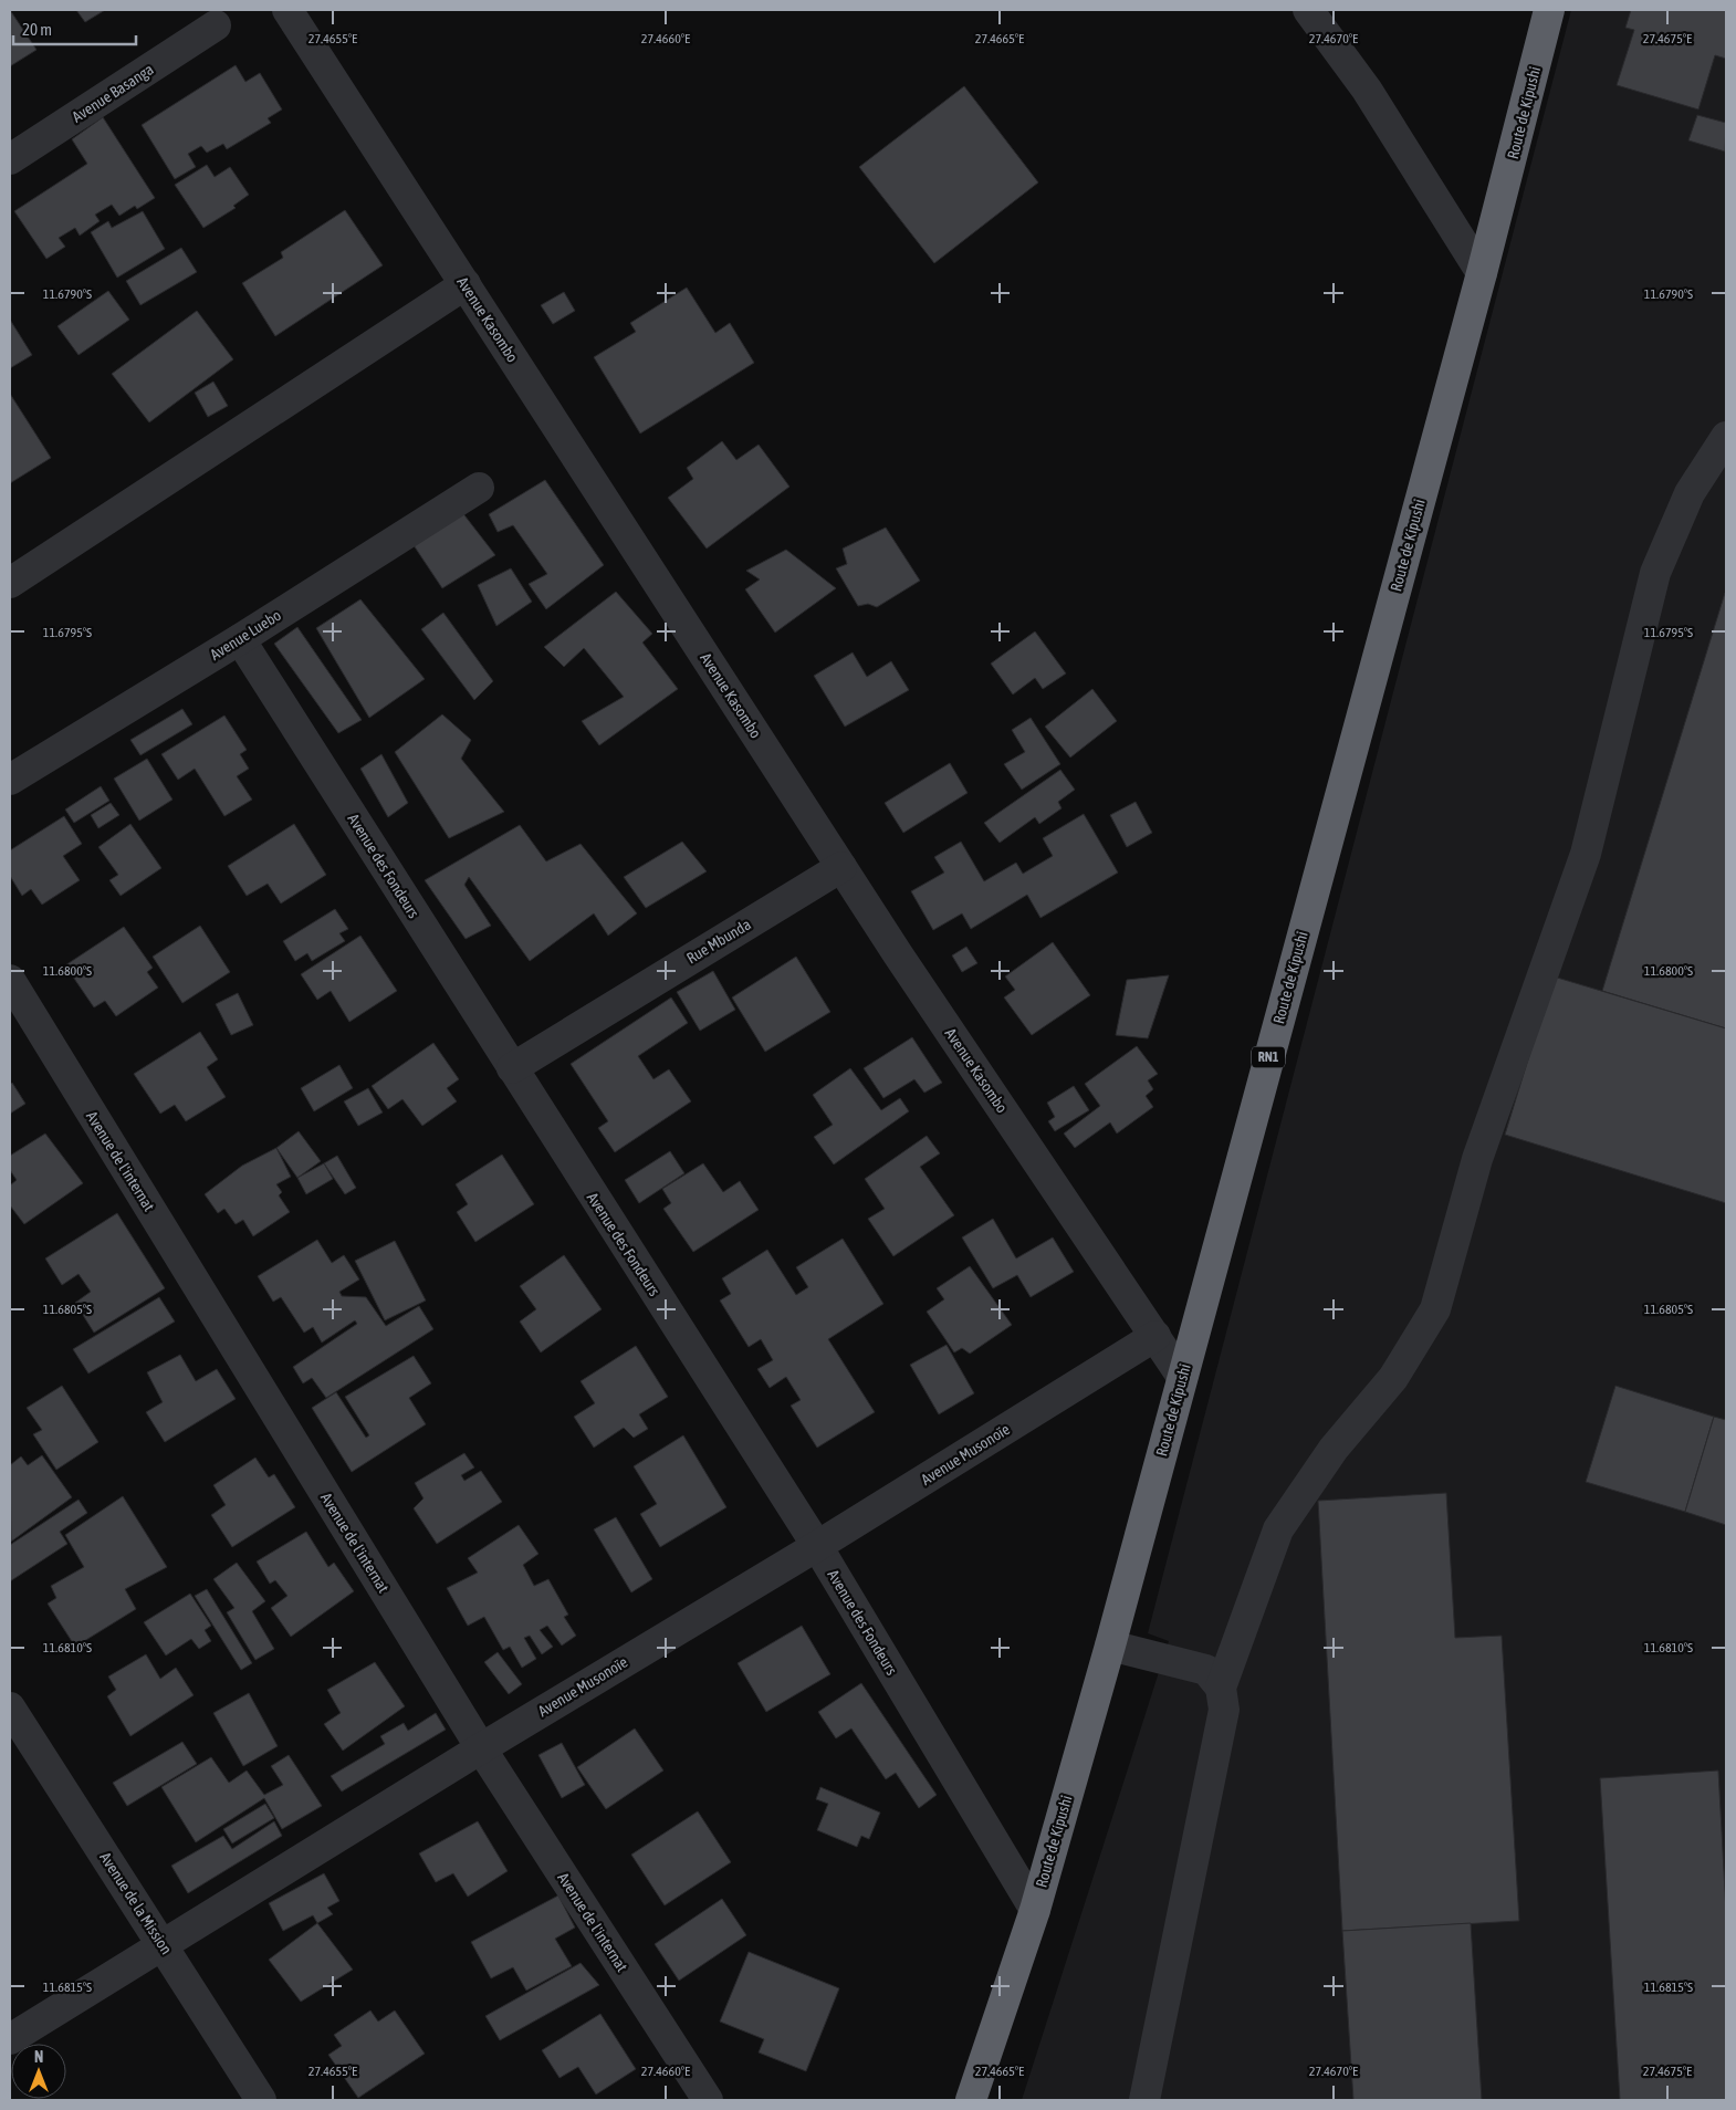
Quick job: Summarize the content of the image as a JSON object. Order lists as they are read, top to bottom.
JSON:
{
  "streets": {
    "highway": ["Route de Kipushi", "RN1"],
    "street": [
      "Avenue Basanga",
      "Avenue Kasombo",
      "Avenue Luebo",
      "Avenue des Fondeurs",
      "Rue Mbunda",
      "Avenue de l'internat",
      "Avenue Musonoïe",
      "Avenue de la Mission"
    ]
  },
  "crossings": [
    ["Route de Kipushi", "Avenue Kasombo"],
    ["Route de Kipushi", "Avenue des Fondeurs"],
    ["Avenue Kasombo", "Rue Mbunda"],
    ["Avenue Kasombo", "Avenue Musonoïe"],
    ["Avenue Luebo", "Avenue des Fondeurs"],
    ["Avenue des Fondeurs", "Rue Mbunda"],
    ["Avenue des Fondeurs", "Avenue Musonoïe"],
    ["Avenue de l'internat", "Avenue Musonoïe"],
    ["Avenue Musonoïe", "Avenue de la Mission"]
  ],
  "scale_bar": "20 m",
  "north": "top",
  "coordinates": [
    "27.4655°E",
    "27.4660°E",
    "27.4665°E",
    "27.4670°E",
    "27.4675°E",
    "11.6790°S",
    "11.6795°S",
    "11.6800°S",
    "11.6805°S",
    "11.6810°S",
    "11.6815°S"
  ]
}
